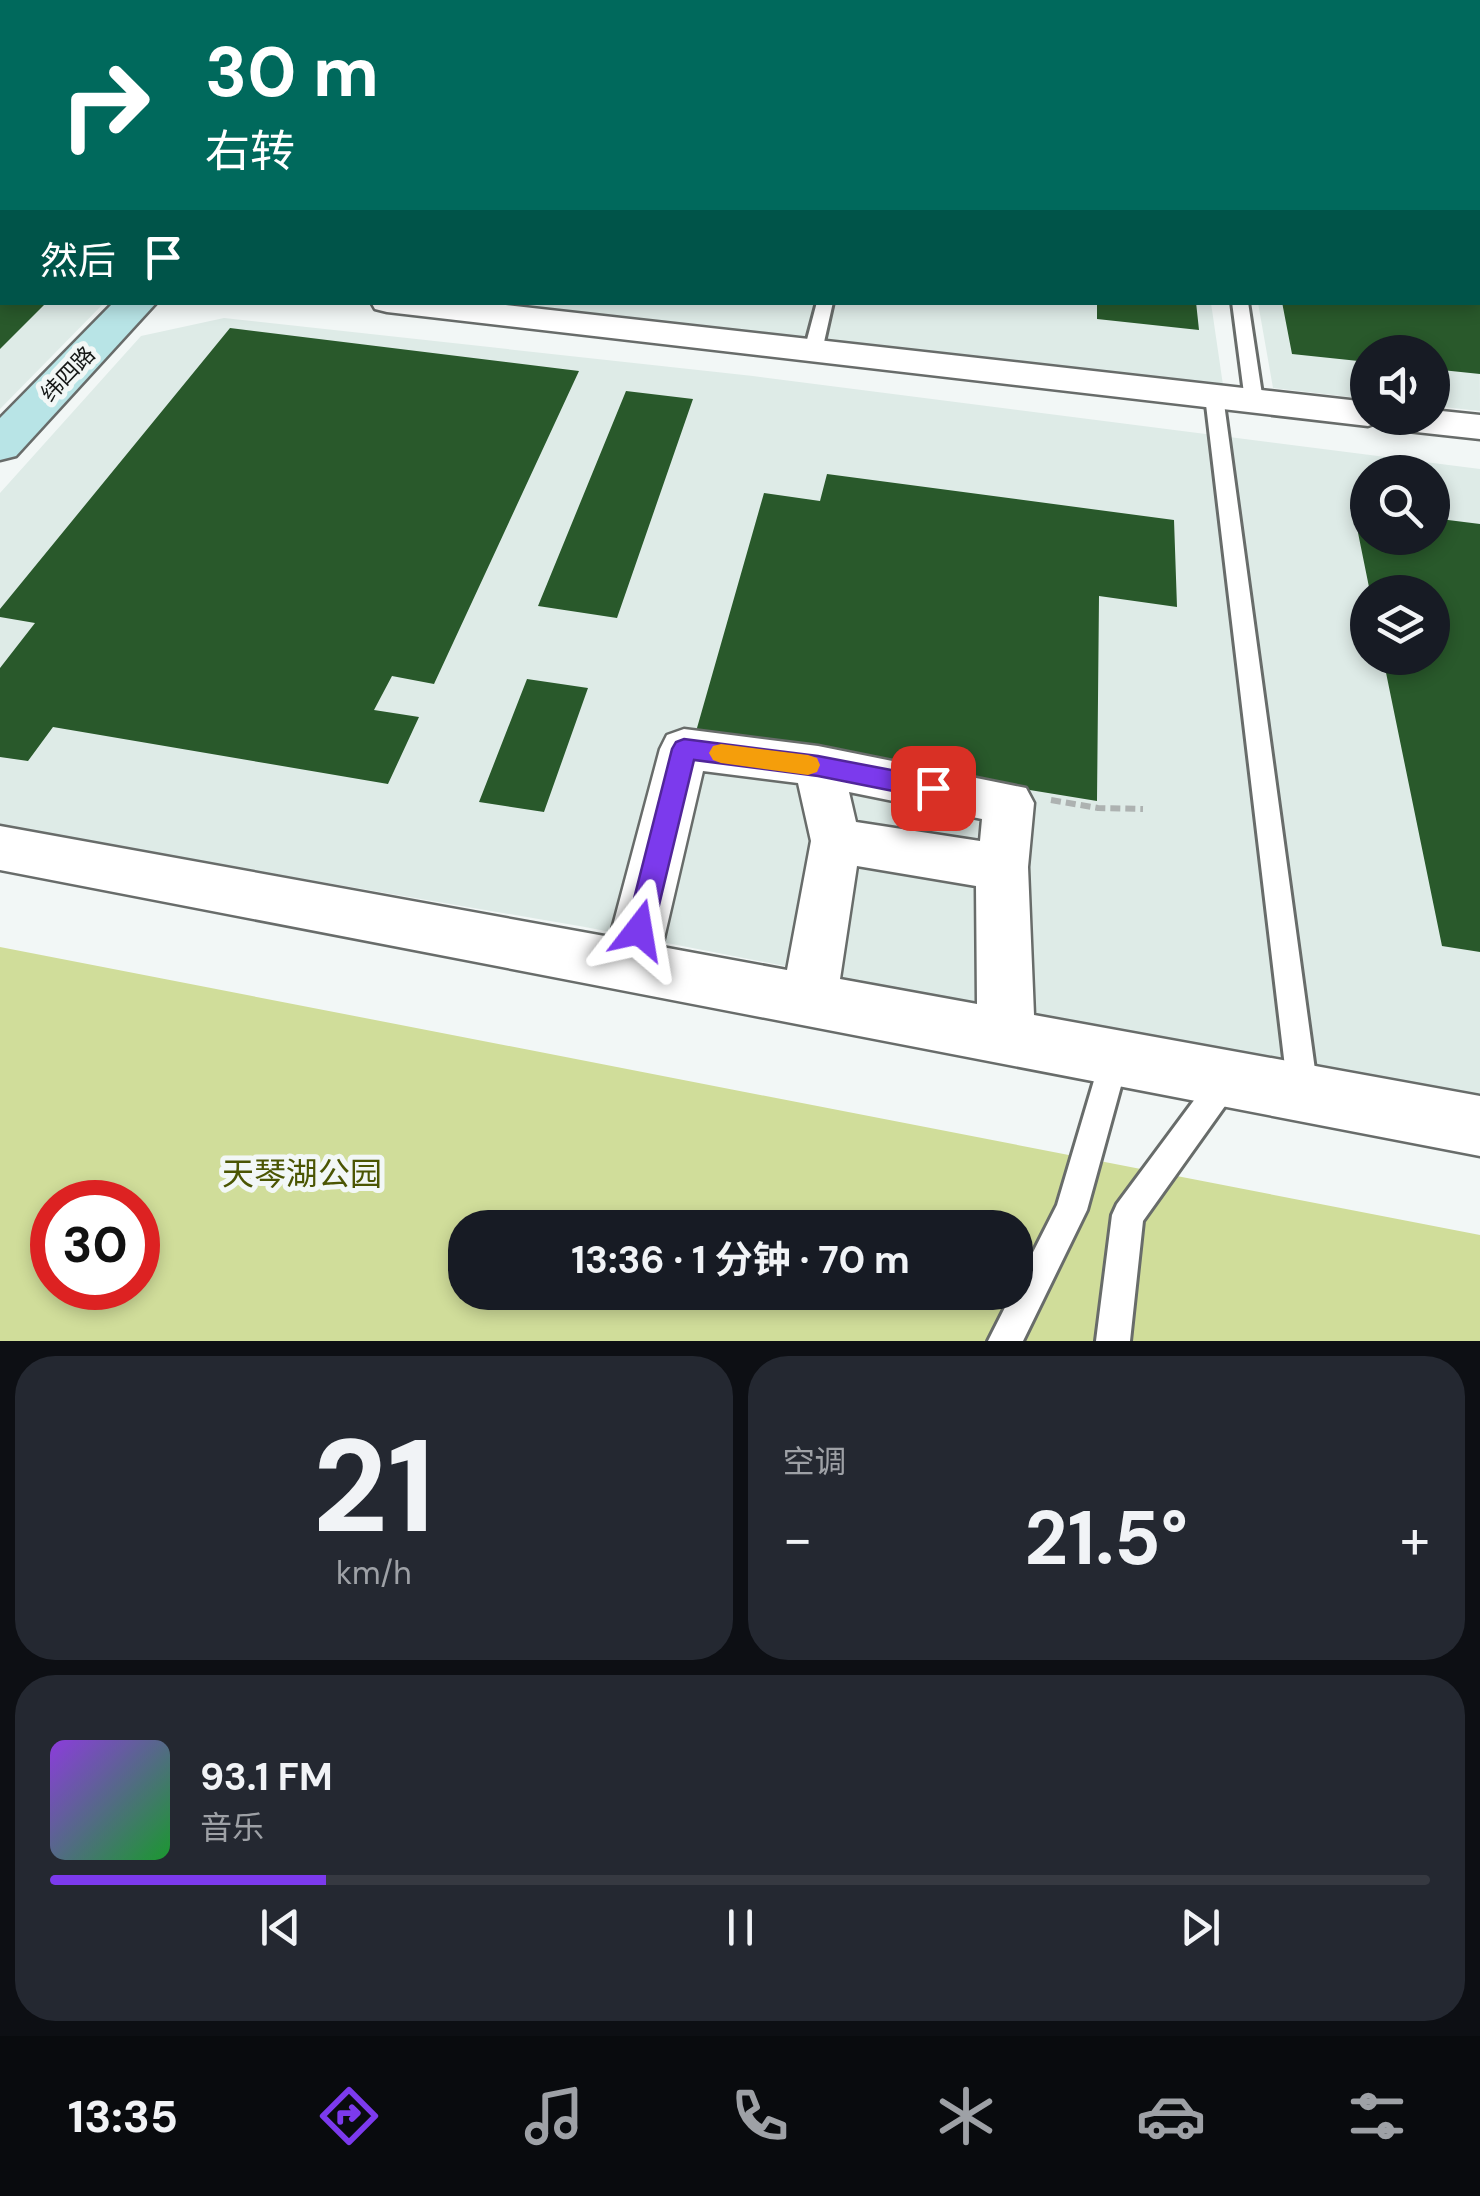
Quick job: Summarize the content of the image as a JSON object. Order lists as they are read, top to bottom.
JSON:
{
  "streets": {
    "street": ["纬四路"]
  },
  "parks": ["天琴湖公园"],
  "page": {
    "turn": ["30 m", "右转"],
    "then": "然后",
    "limit": "30",
    "trip": "13:36 · 1 分钟 · 70 m",
    "tile": [
      ["21", "km/h"],
      "空调"
    ],
    "heat": ["−", "21.5°", "+"],
    "song": ["93.1 FM", "音乐"],
    "tabs": "13:35"
  }
}
